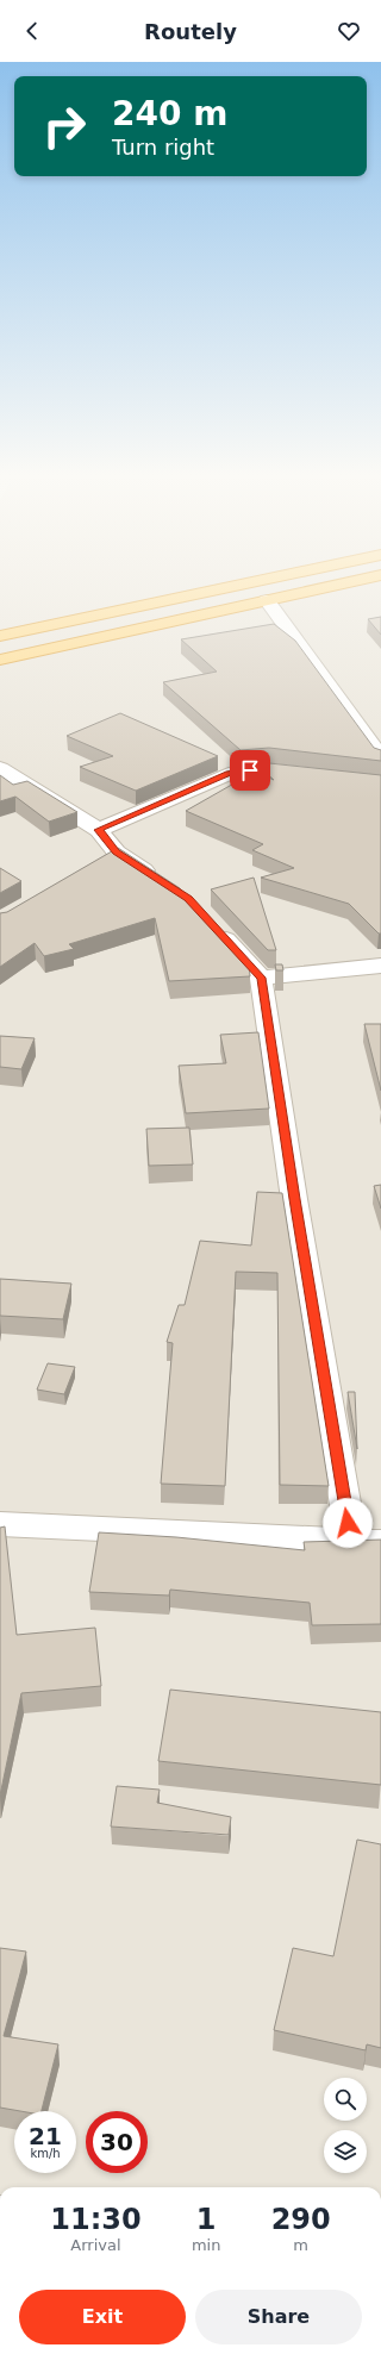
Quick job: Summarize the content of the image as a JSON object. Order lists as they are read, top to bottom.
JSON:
{
  "page": {
    "header": "Routely",
    "turn": ["240 m", "Turn right"],
    "speed": "21 km/h",
    "limit": "30",
    "eta": [
      "11:30",
      "Arrival",
      "1",
      "min",
      "290",
      "m"
    ],
    "buttons": ["Exit", "Share"]
  }
}
